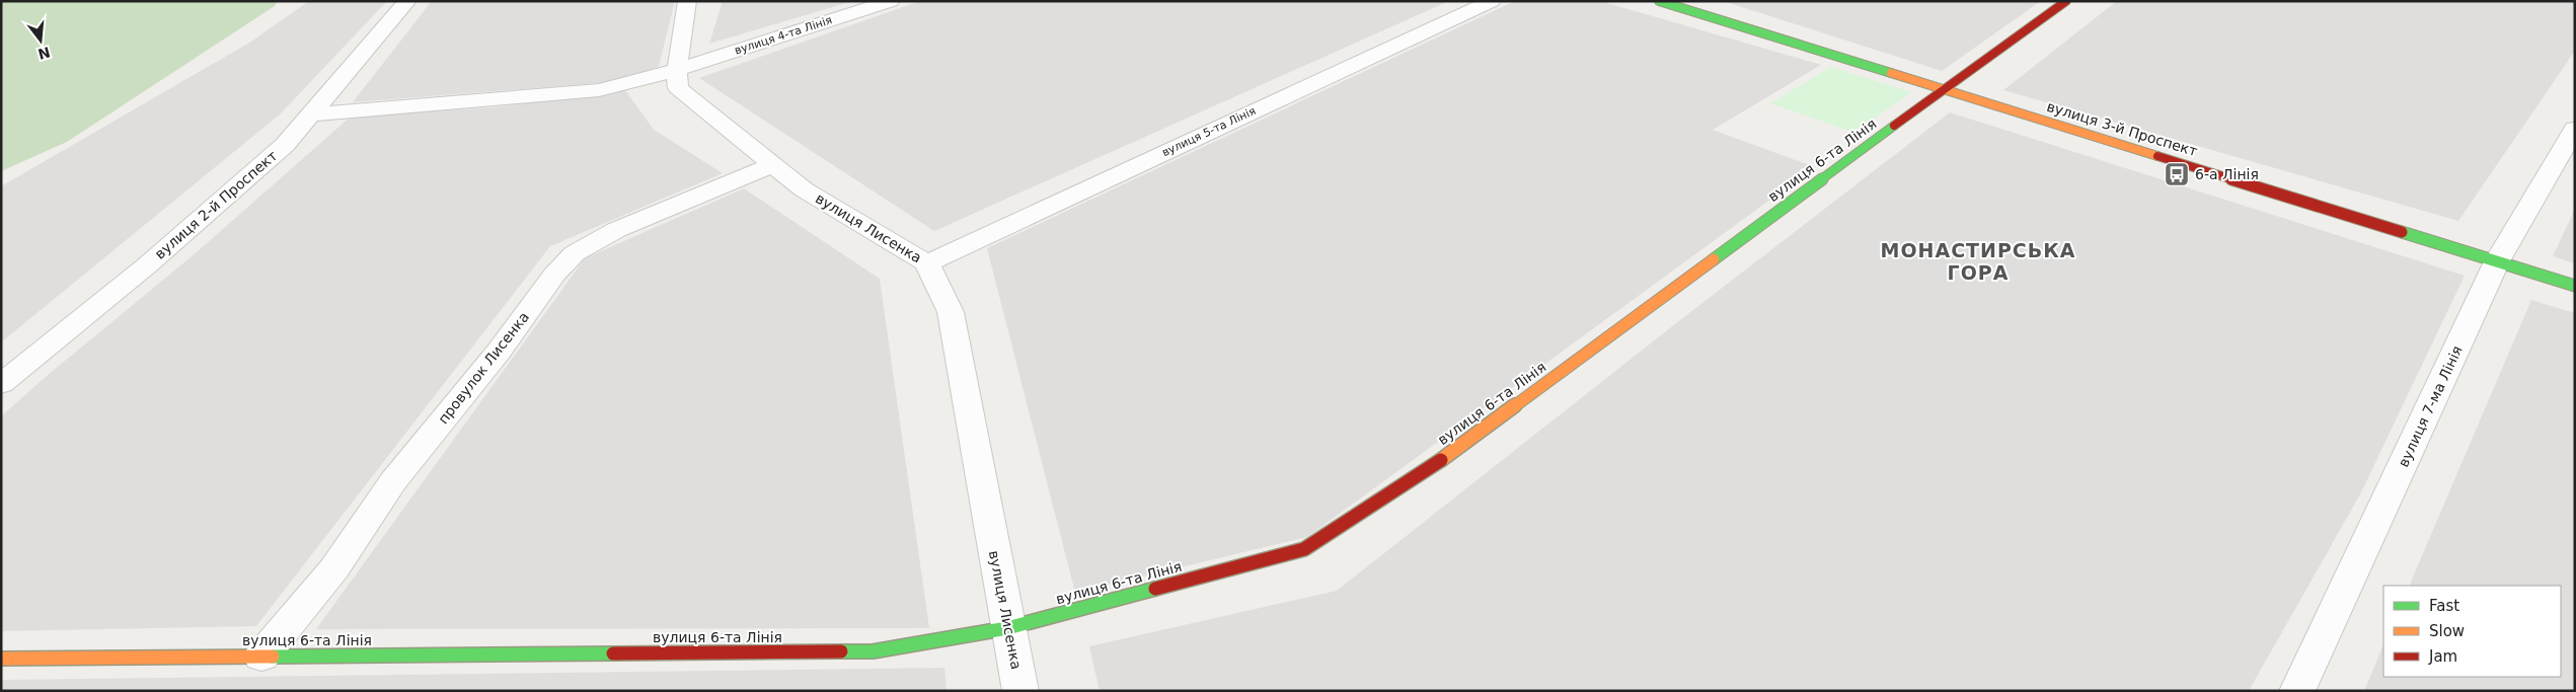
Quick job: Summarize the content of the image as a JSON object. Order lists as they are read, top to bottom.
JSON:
{
  "streets": {
    "street": [
      "вулиця 4-та Лінія",
      "вулиця 3-й Проспект",
      "вулиця 5-та Лінія",
      "вулиця 6-та Лінія",
      "вулиця 2-й Проспект",
      "вулиця Лисенка",
      "провулок Лисенка",
      "вулиця 7-ма Лінія"
    ]
  },
  "crossings": [
    ["вулиця 4-та Лінія", "вулиця 2-й Проспект"],
    ["вулиця 4-та Лінія", "вулиця Лисенка"],
    ["вулиця 3-й Проспект", "вулиця 6-та Лінія"],
    ["вулиця 3-й Проспект", "вулиця 7-ма Лінія"],
    ["вулиця 5-та Лінія", "вулиця Лисенка"],
    ["вулиця 6-та Лінія", "вулиця Лисенка"],
    ["вулиця 6-та Лінія", "провулок Лисенка"],
    ["вулиця Лисенка", "провулок Лисенка"]
  ],
  "districts": ["МОНАСТИРСЬКА ГОРА"],
  "places": {
    "bus stop": ["6-а Лінія"]
  },
  "legend": ["Fast", "Slow", "Jam"],
  "north": "bottom"
}
